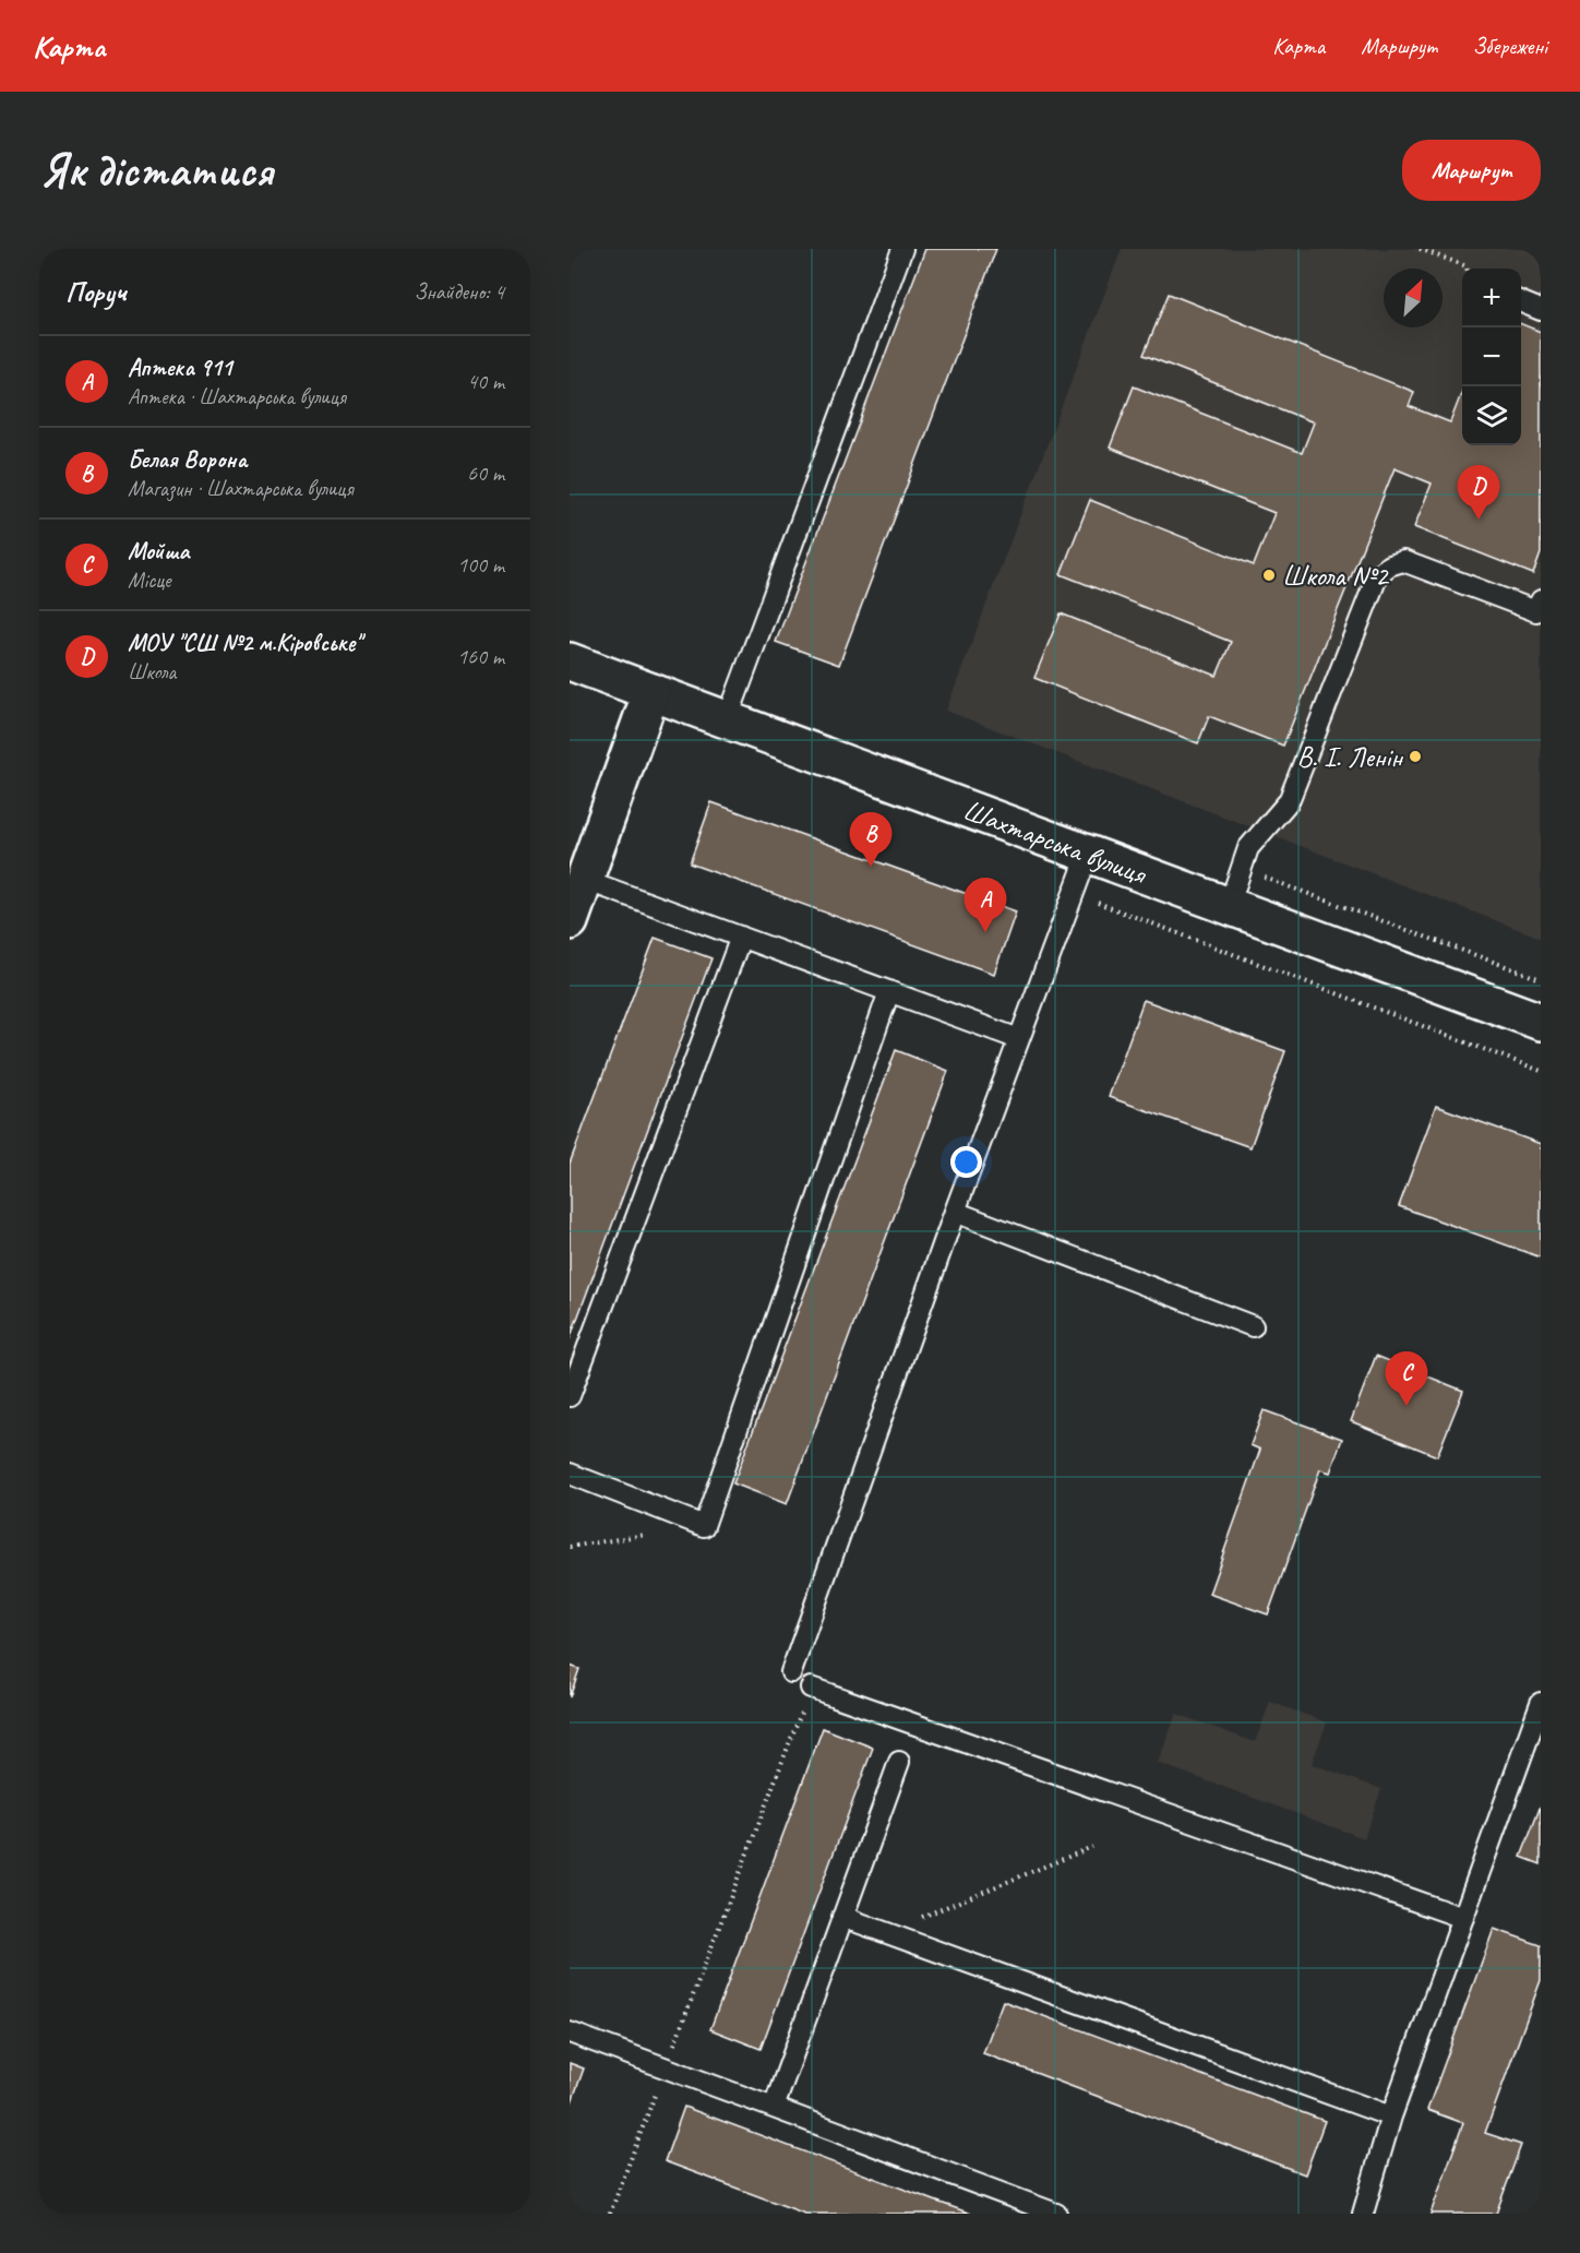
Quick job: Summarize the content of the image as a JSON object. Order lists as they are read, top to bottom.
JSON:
{
  "streets": {
    "street": ["Шахтарська вулиця"]
  },
  "places": ["Школа №2", "В. І. Ленін"],
  "north": "top right",
  "page": {
    "header": "Карта",
    "nav": ["Карта", "Маршрут", "Збережені"],
    "buttons": "Маршрут",
    "title": "Як дістатися",
    "heading": ["Поруч", "Знайдено: 4"],
    "map_buttons": ["+", "−"],
    "list": [
      {
        "mark": "A",
        "name": "Аптека 911",
        "note": "Аптека · Шахтарська вулиця",
        "value": "40 m"
      },
      {
        "mark": "B",
        "name": "Белая Ворона",
        "note": "Магазин · Шахтарська вулиця",
        "value": "60 m"
      },
      {
        "mark": "C",
        "name": "Мойша",
        "note": "Місце",
        "value": "100 m"
      },
      {
        "mark": "D",
        "name": "МОУ \"СШ №2 м.Кіровське\"",
        "note": "Школа",
        "value": "160 m"
      }
    ],
    "pins": [
      "D",
      "B",
      "A",
      "C"
    ]
  }
}
